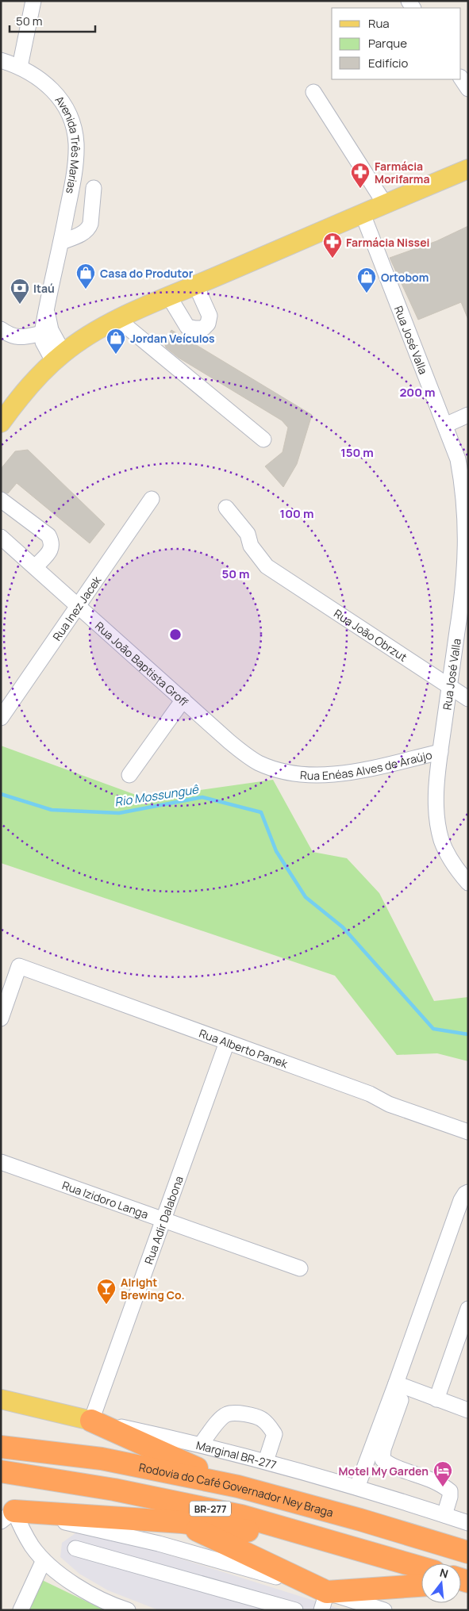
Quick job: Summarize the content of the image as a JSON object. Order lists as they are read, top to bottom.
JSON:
{
  "streets": {
    "highway": ["Rodovia do Café Governador Ney Braga", "BR-277"],
    "main road": ["Marginal BR-277"],
    "street": [
      "Avenida Três Marias",
      "Rua José Valla",
      "Rua Inez Jacek",
      "Rua João Obrzut",
      "Rua João Baptista Groff",
      "Rua Enéas Alves de Araújo",
      "Rua Alberto Panek",
      "Rua Izidoro Langa",
      "Rua Adir Dalabona"
    ]
  },
  "crossings": [
    ["Rua José Valla", "Rua João Obrzut"],
    ["Rua José Valla", "Rua Enéas Alves de Araújo"],
    ["Rua Inez Jacek", "Rua João Baptista Groff"],
    ["Rua João Baptista Groff", "Rua Enéas Alves de Araújo"],
    ["Rua Alberto Panek", "Rua Adir Dalabona"],
    ["Rua Izidoro Langa", "Rua Adir Dalabona"],
    ["Rua Adir Dalabona", "Marginal BR-277"]
  ],
  "water": ["Rio Mossunguê"],
  "places": {
    "pharmacy": ["Farmácia Morifarma", "Farmácia Nissei"],
    "shop": ["Casa do Produtor", "Ortobom", "Jordan Veículos"],
    "bank": ["Itaú"],
    "bar": ["Alright Brewing Co."],
    "hotel": ["Motel My Garden"]
  },
  "legend": ["Rua", "Parque", "Edifício"],
  "scale_bar": "50 m",
  "north": "top",
  "rings": [
    "200 m",
    "150 m",
    "100 m",
    "50 m"
  ]
}
